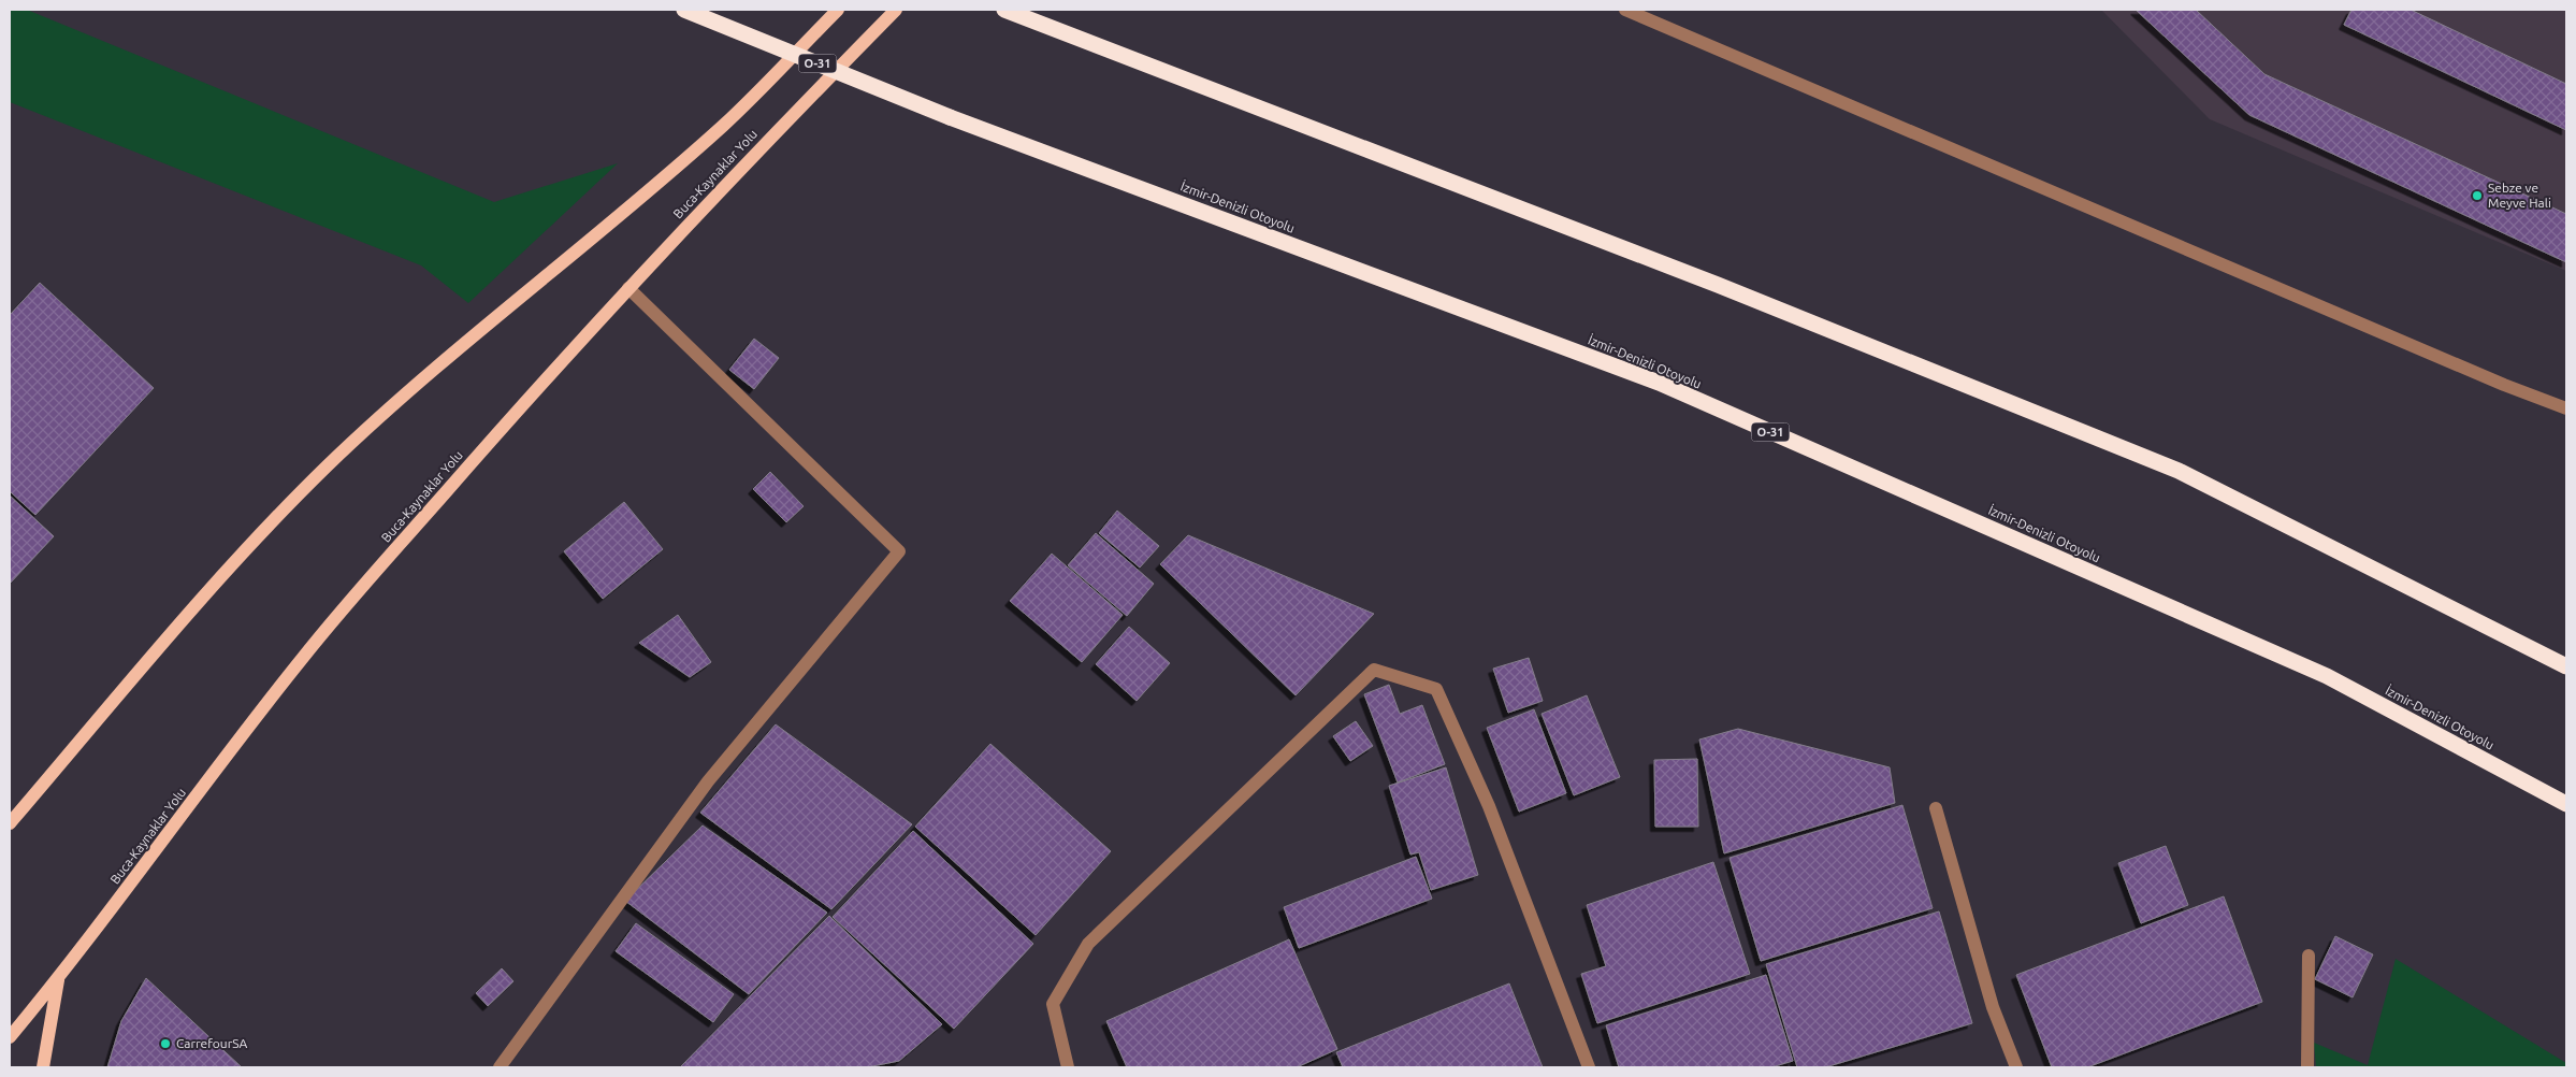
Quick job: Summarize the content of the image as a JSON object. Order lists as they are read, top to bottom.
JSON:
{
  "streets": {
    "highway": ["O-31", "İzmir-Denizli Otoyolu"],
    "main road": ["Buca-Kaynaklar Yolu"]
  },
  "places": ["Sebze ve Meyve Hali", "CarrefourSA"]
}
